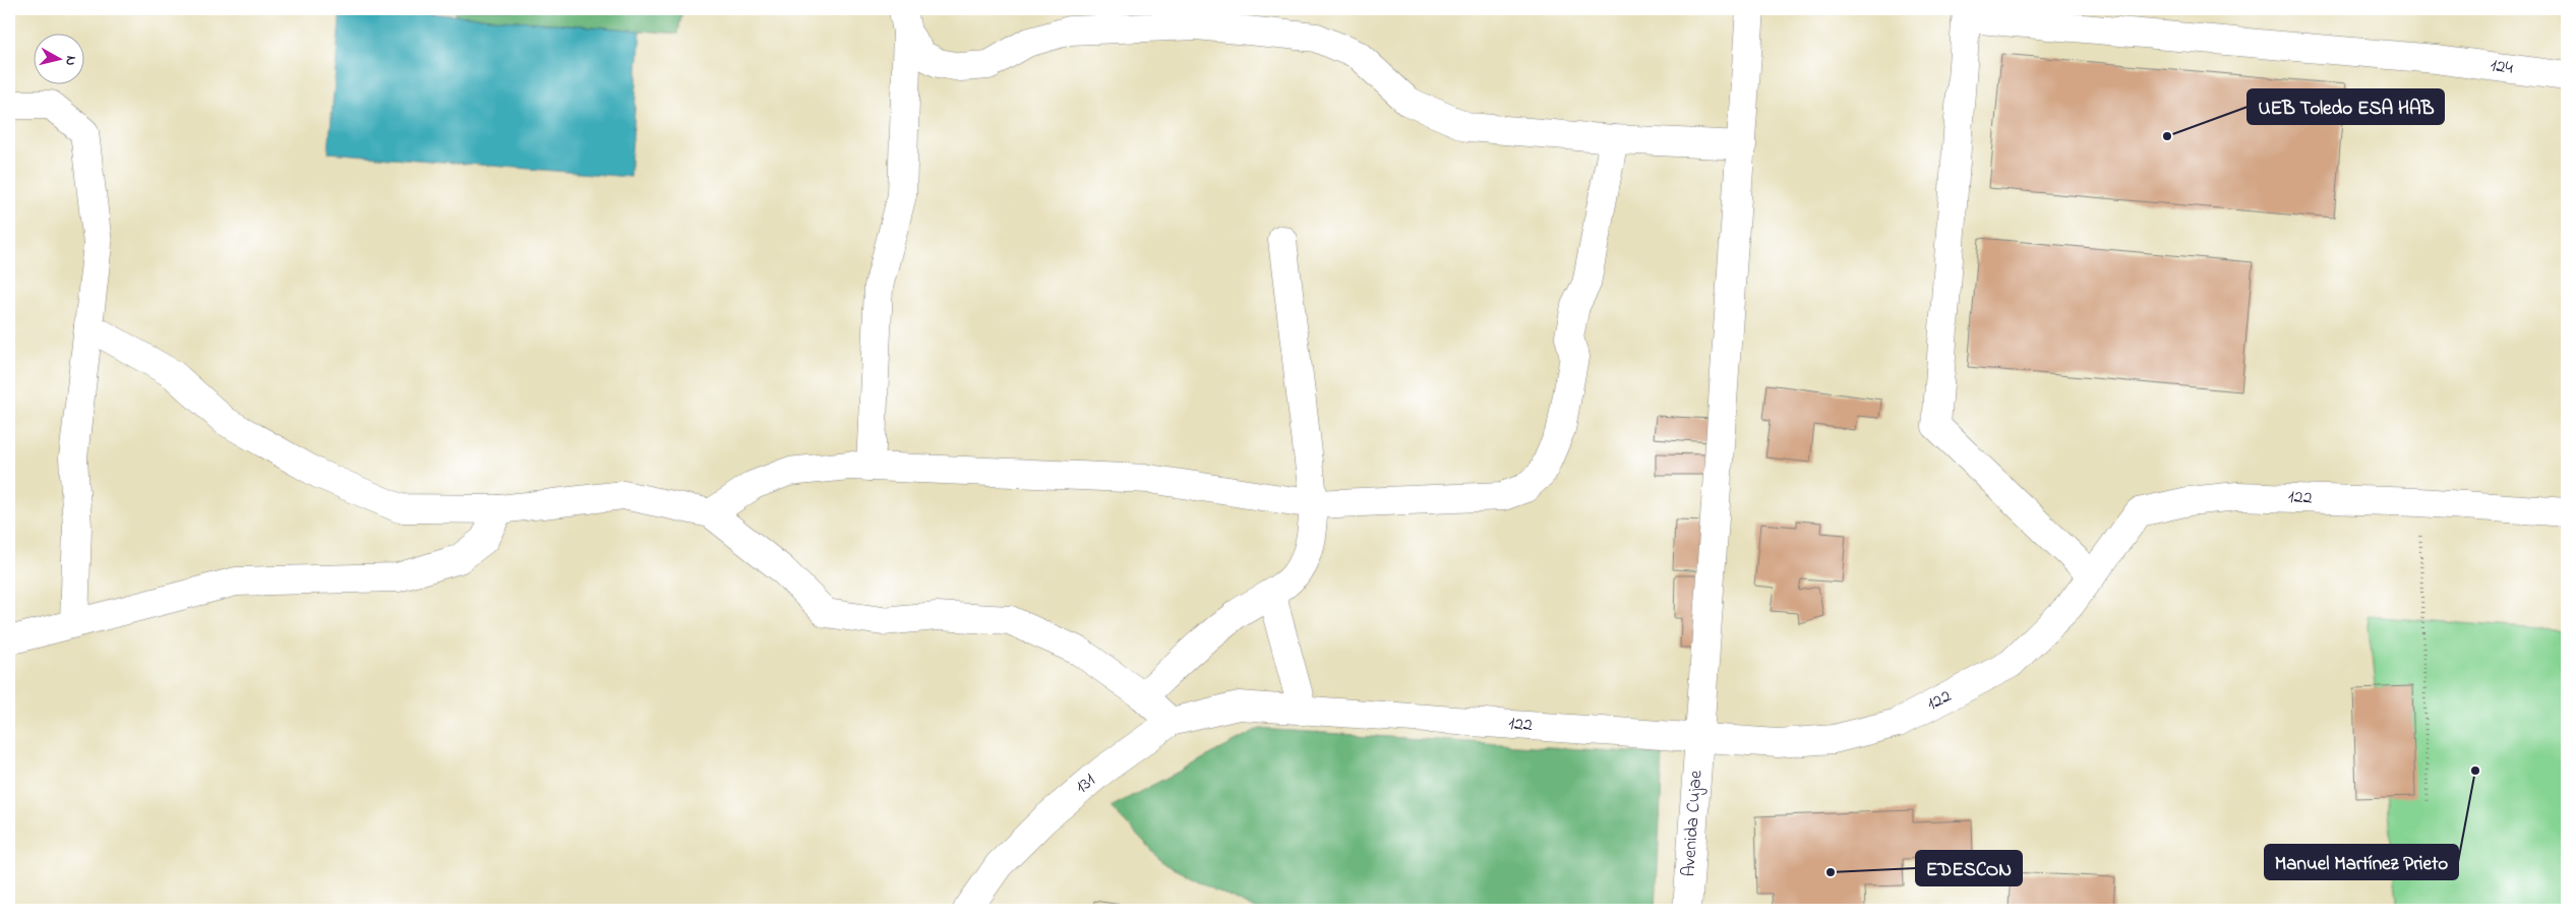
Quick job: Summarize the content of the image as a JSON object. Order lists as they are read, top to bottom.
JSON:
{
  "streets": {
    "street": [
      "124",
      "122",
      "131",
      "Avenida Cujae"
    ]
  },
  "crossings": [
    ["122", "131"],
    ["122", "Avenida Cujae"]
  ],
  "places": ["UEB Toledo ESA HAB", "Manuel Martínez Prieto", "EDESCON"],
  "north": "right"
}
